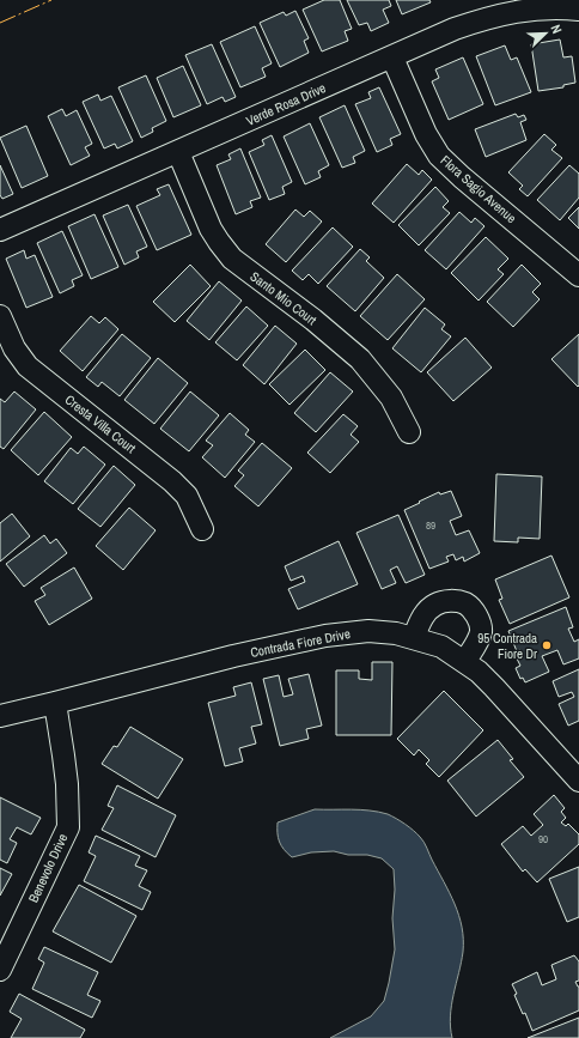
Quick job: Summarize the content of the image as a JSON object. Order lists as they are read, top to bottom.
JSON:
{
  "streets": {
    "street": [
      "Verde Rosa Drive",
      "Flora Sagio Avenue",
      "Santo Mio Court",
      "Cresta Villa Court",
      "Contrada Fiore Drive",
      "Benevolo Drive"
    ]
  },
  "crossings": [
    ["Verde Rosa Drive", "Flora Sagio Avenue"],
    ["Verde Rosa Drive", "Santo Mio Court"],
    ["Contrada Fiore Drive", "Benevolo Drive"]
  ],
  "places": ["95 Contrada Fiore Dr"],
  "house_numbers": ["89", "90"],
  "north": "top right"
}
